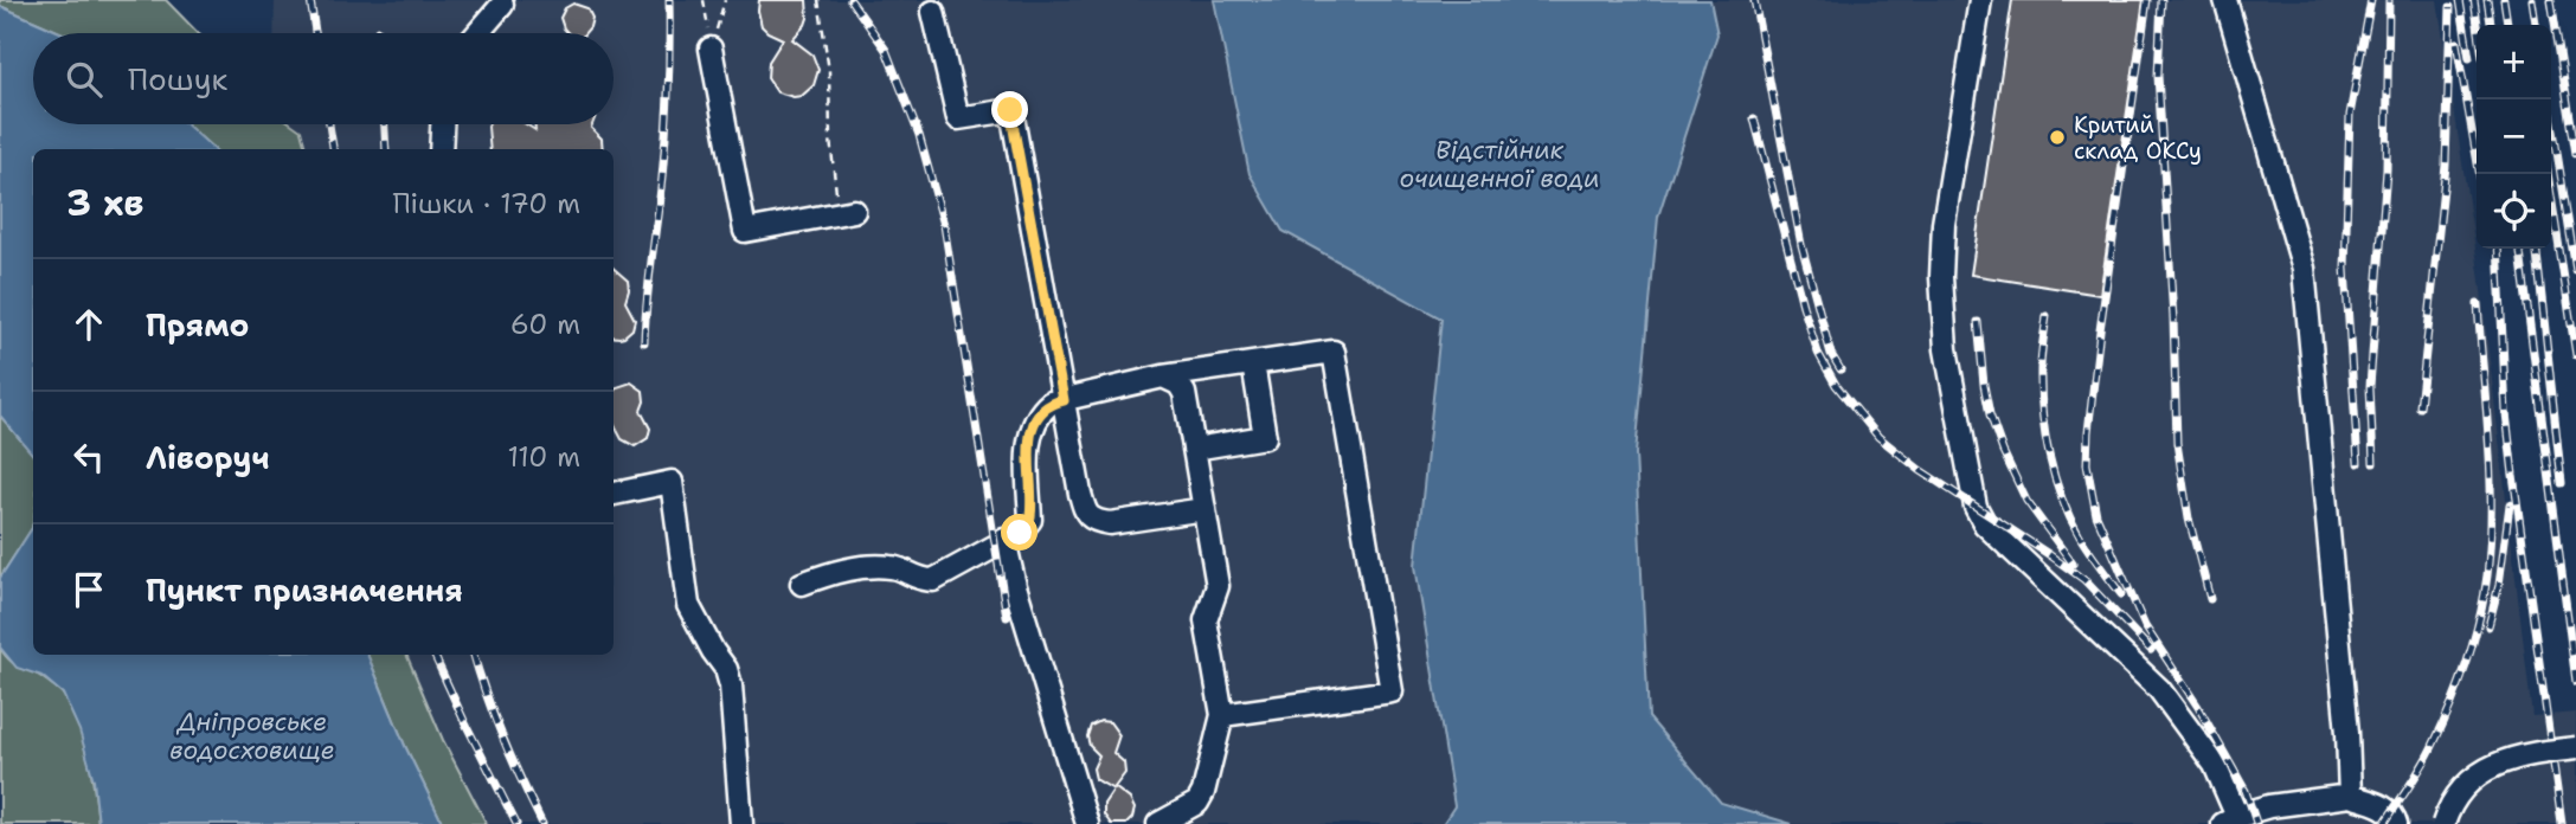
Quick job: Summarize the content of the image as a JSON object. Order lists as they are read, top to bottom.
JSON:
{
  "water": ["Відстійник очищенної води", "Дніпровське водосховище"],
  "places": ["Критий склад ОКСу"],
  "page": {
    "map_buttons": ["+", "−"],
    "search": "Пошук",
    "heading": ["3 хв", "Пішки · 170 m"],
    "list": [
      ["Прямо", "60 m"],
      ["Ліворуч", "110 m"],
      "Пункт призначення"
    ]
  }
}
